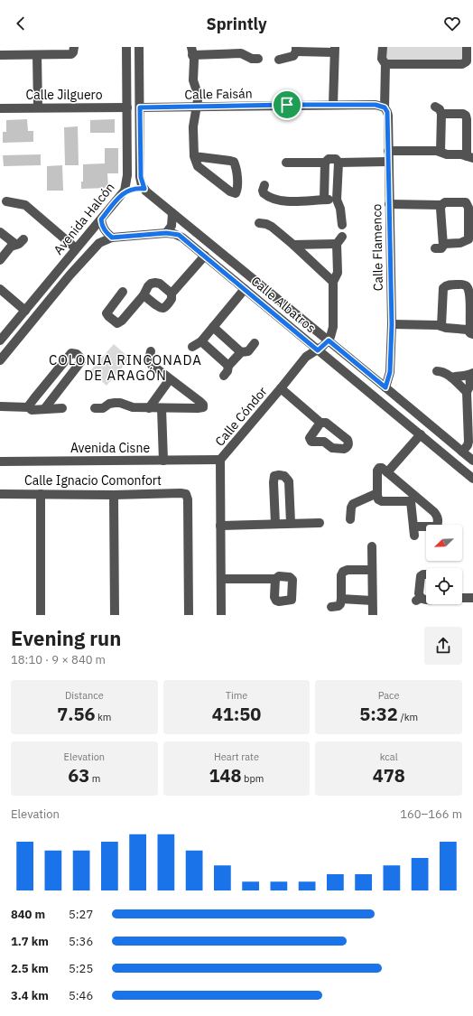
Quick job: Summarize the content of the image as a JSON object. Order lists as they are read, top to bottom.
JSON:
{
  "streets": {
    "street": [
      "Calle Faisán",
      "Calle Jilguero",
      "Avenida Halcón",
      "Calle Flamenco",
      "Calle Albatros",
      "Calle Cóndor",
      "Avenida Cisne",
      "Calle Ignacio Comonfort"
    ]
  },
  "crossings": [
    ["Calle Faisán", "Calle Flamenco"],
    ["Calle Jilguero", "Avenida Halcón"],
    ["Avenida Halcón", "Calle Albatros"],
    ["Calle Flamenco", "Calle Albatros"],
    ["Calle Albatros", "Calle Cóndor"],
    ["Calle Cóndor", "Avenida Cisne"]
  ],
  "districts": ["COLONIA RINCONADA DE ARAGÓN"],
  "north": "bottom left",
  "page": {
    "header": "Sprintly",
    "heading": ["Evening run", "18:10 · 9 × 840 m"],
    "stats": [
      ["Distance", "7.56 km"],
      ["Time", "41:50"],
      ["Pace", "5:32 /km"],
      ["Elevation", "63 m"],
      ["Heart rate", "148 bpm"],
      ["kcal", "478"]
    ],
    "chart": ["Elevation", "160–166 m"],
    "list": [
      {
        "name": "840 m",
        "note": "5:27"
      },
      {
        "name": "1.7 km",
        "note": "5:36"
      },
      {
        "name": "2.5 km",
        "note": "5:25"
      },
      {
        "name": "3.4 km",
        "note": "5:46"
      }
    ]
  }
}
